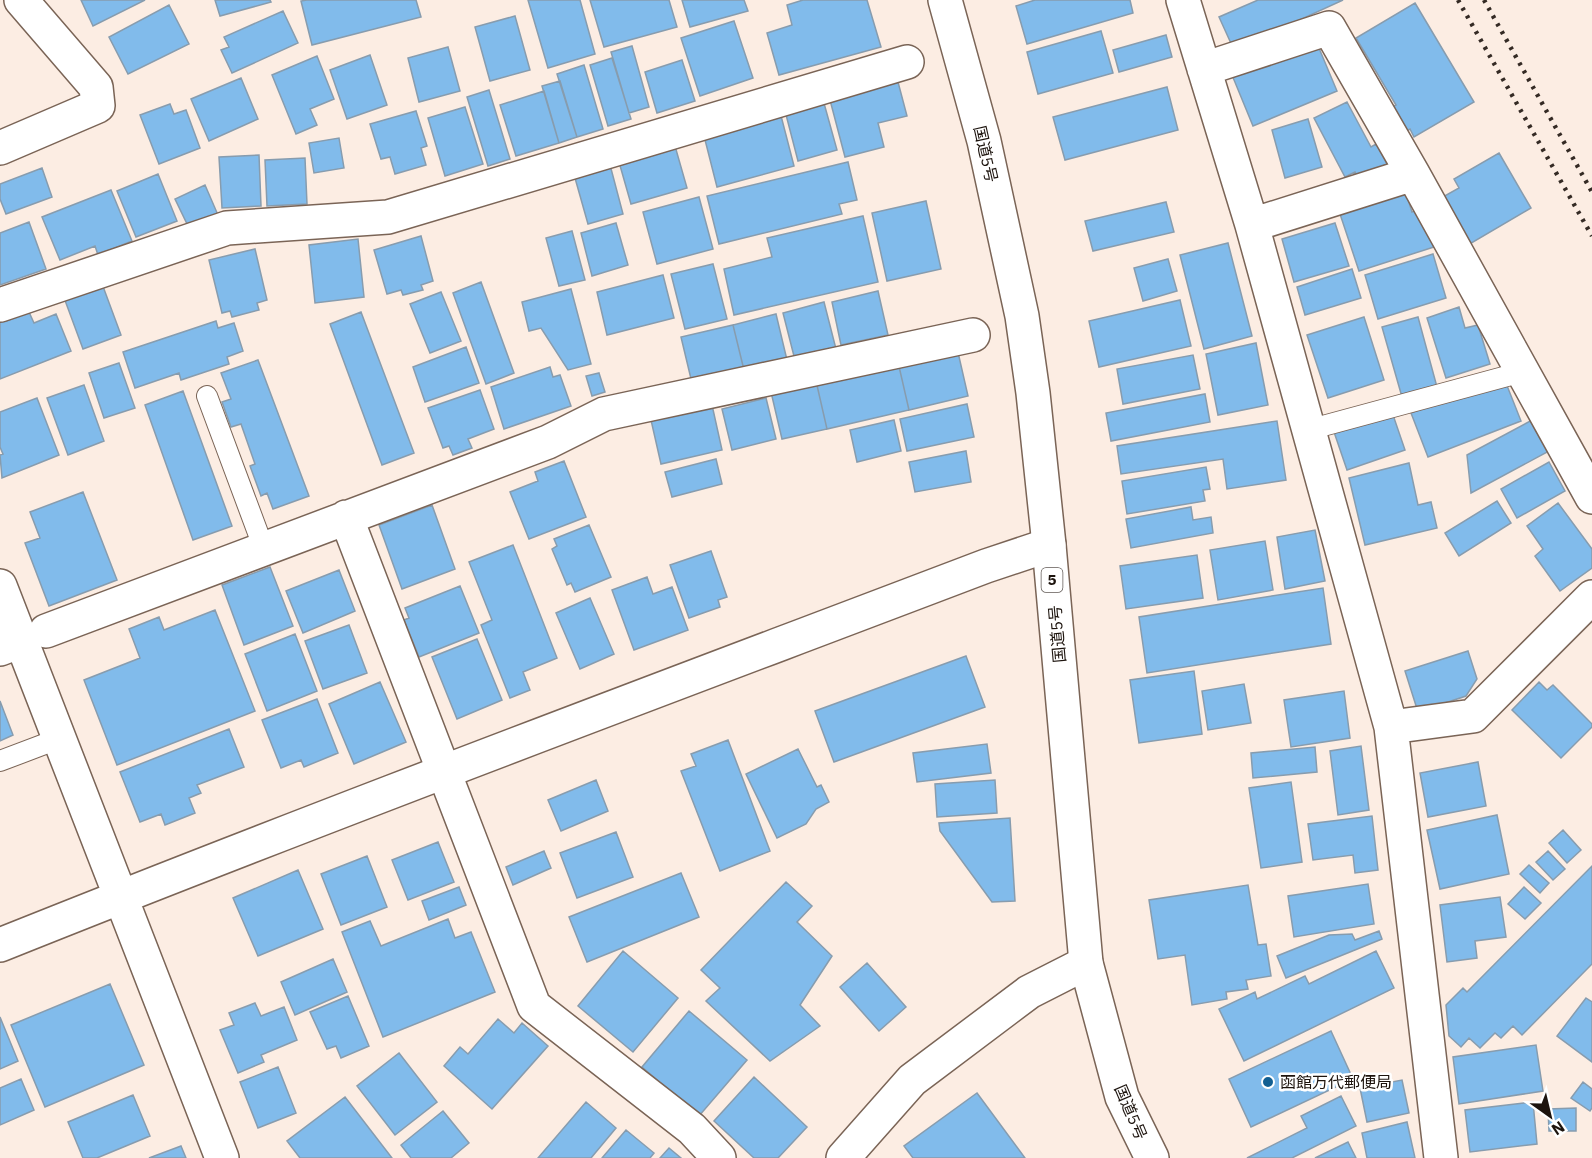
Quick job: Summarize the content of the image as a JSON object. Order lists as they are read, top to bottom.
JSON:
{
  "streets": {
    "main road": ["国道5号", "5"]
  },
  "places": ["函館万代郵便局"],
  "north": "bottom right"
}
